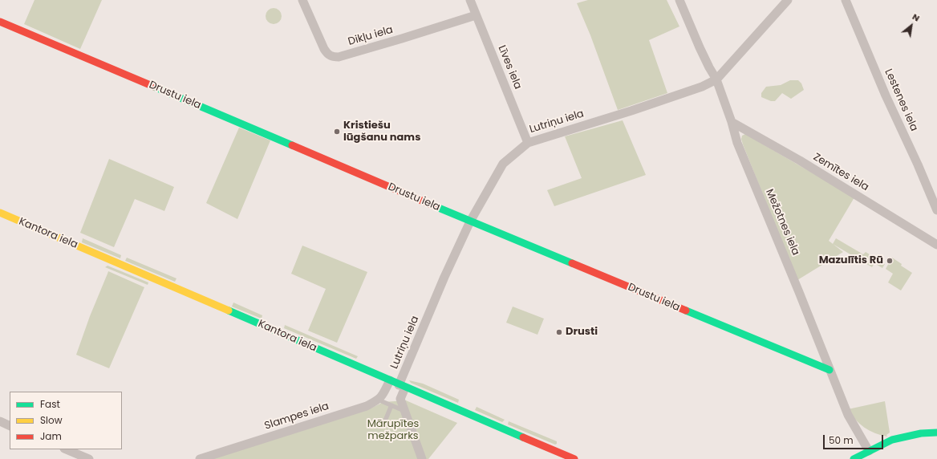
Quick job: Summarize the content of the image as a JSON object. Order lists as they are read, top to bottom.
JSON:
{
  "streets": {
    "street": [
      "Dikļu iela",
      "Līves iela",
      "Drustu iela",
      "Lestenes iela",
      "Lutriņu iela",
      "Zemītes iela",
      "Mežotnes iela",
      "Kantora iela",
      "Slampes iela"
    ]
  },
  "crossings": [
    ["Dikļu iela", "Līves iela"],
    ["Līves iela", "Lutriņu iela"],
    ["Drustu iela", "Lutriņu iela"],
    ["Drustu iela", "Mežotnes iela"],
    ["Lutriņu iela", "Mežotnes iela"],
    ["Lutriņu iela", "Kantora iela"],
    ["Zemītes iela", "Mežotnes iela"],
    ["Kantora iela", "Slampes iela"]
  ],
  "parks": ["Mārupītes mežparks"],
  "places": ["Kristiešu lūgšanu nams", "Mazulītis Rū", "Drusti"],
  "legend": ["Fast", "Slow", "Jam"],
  "scale_bar": "50 m",
  "north": "top right"
}
